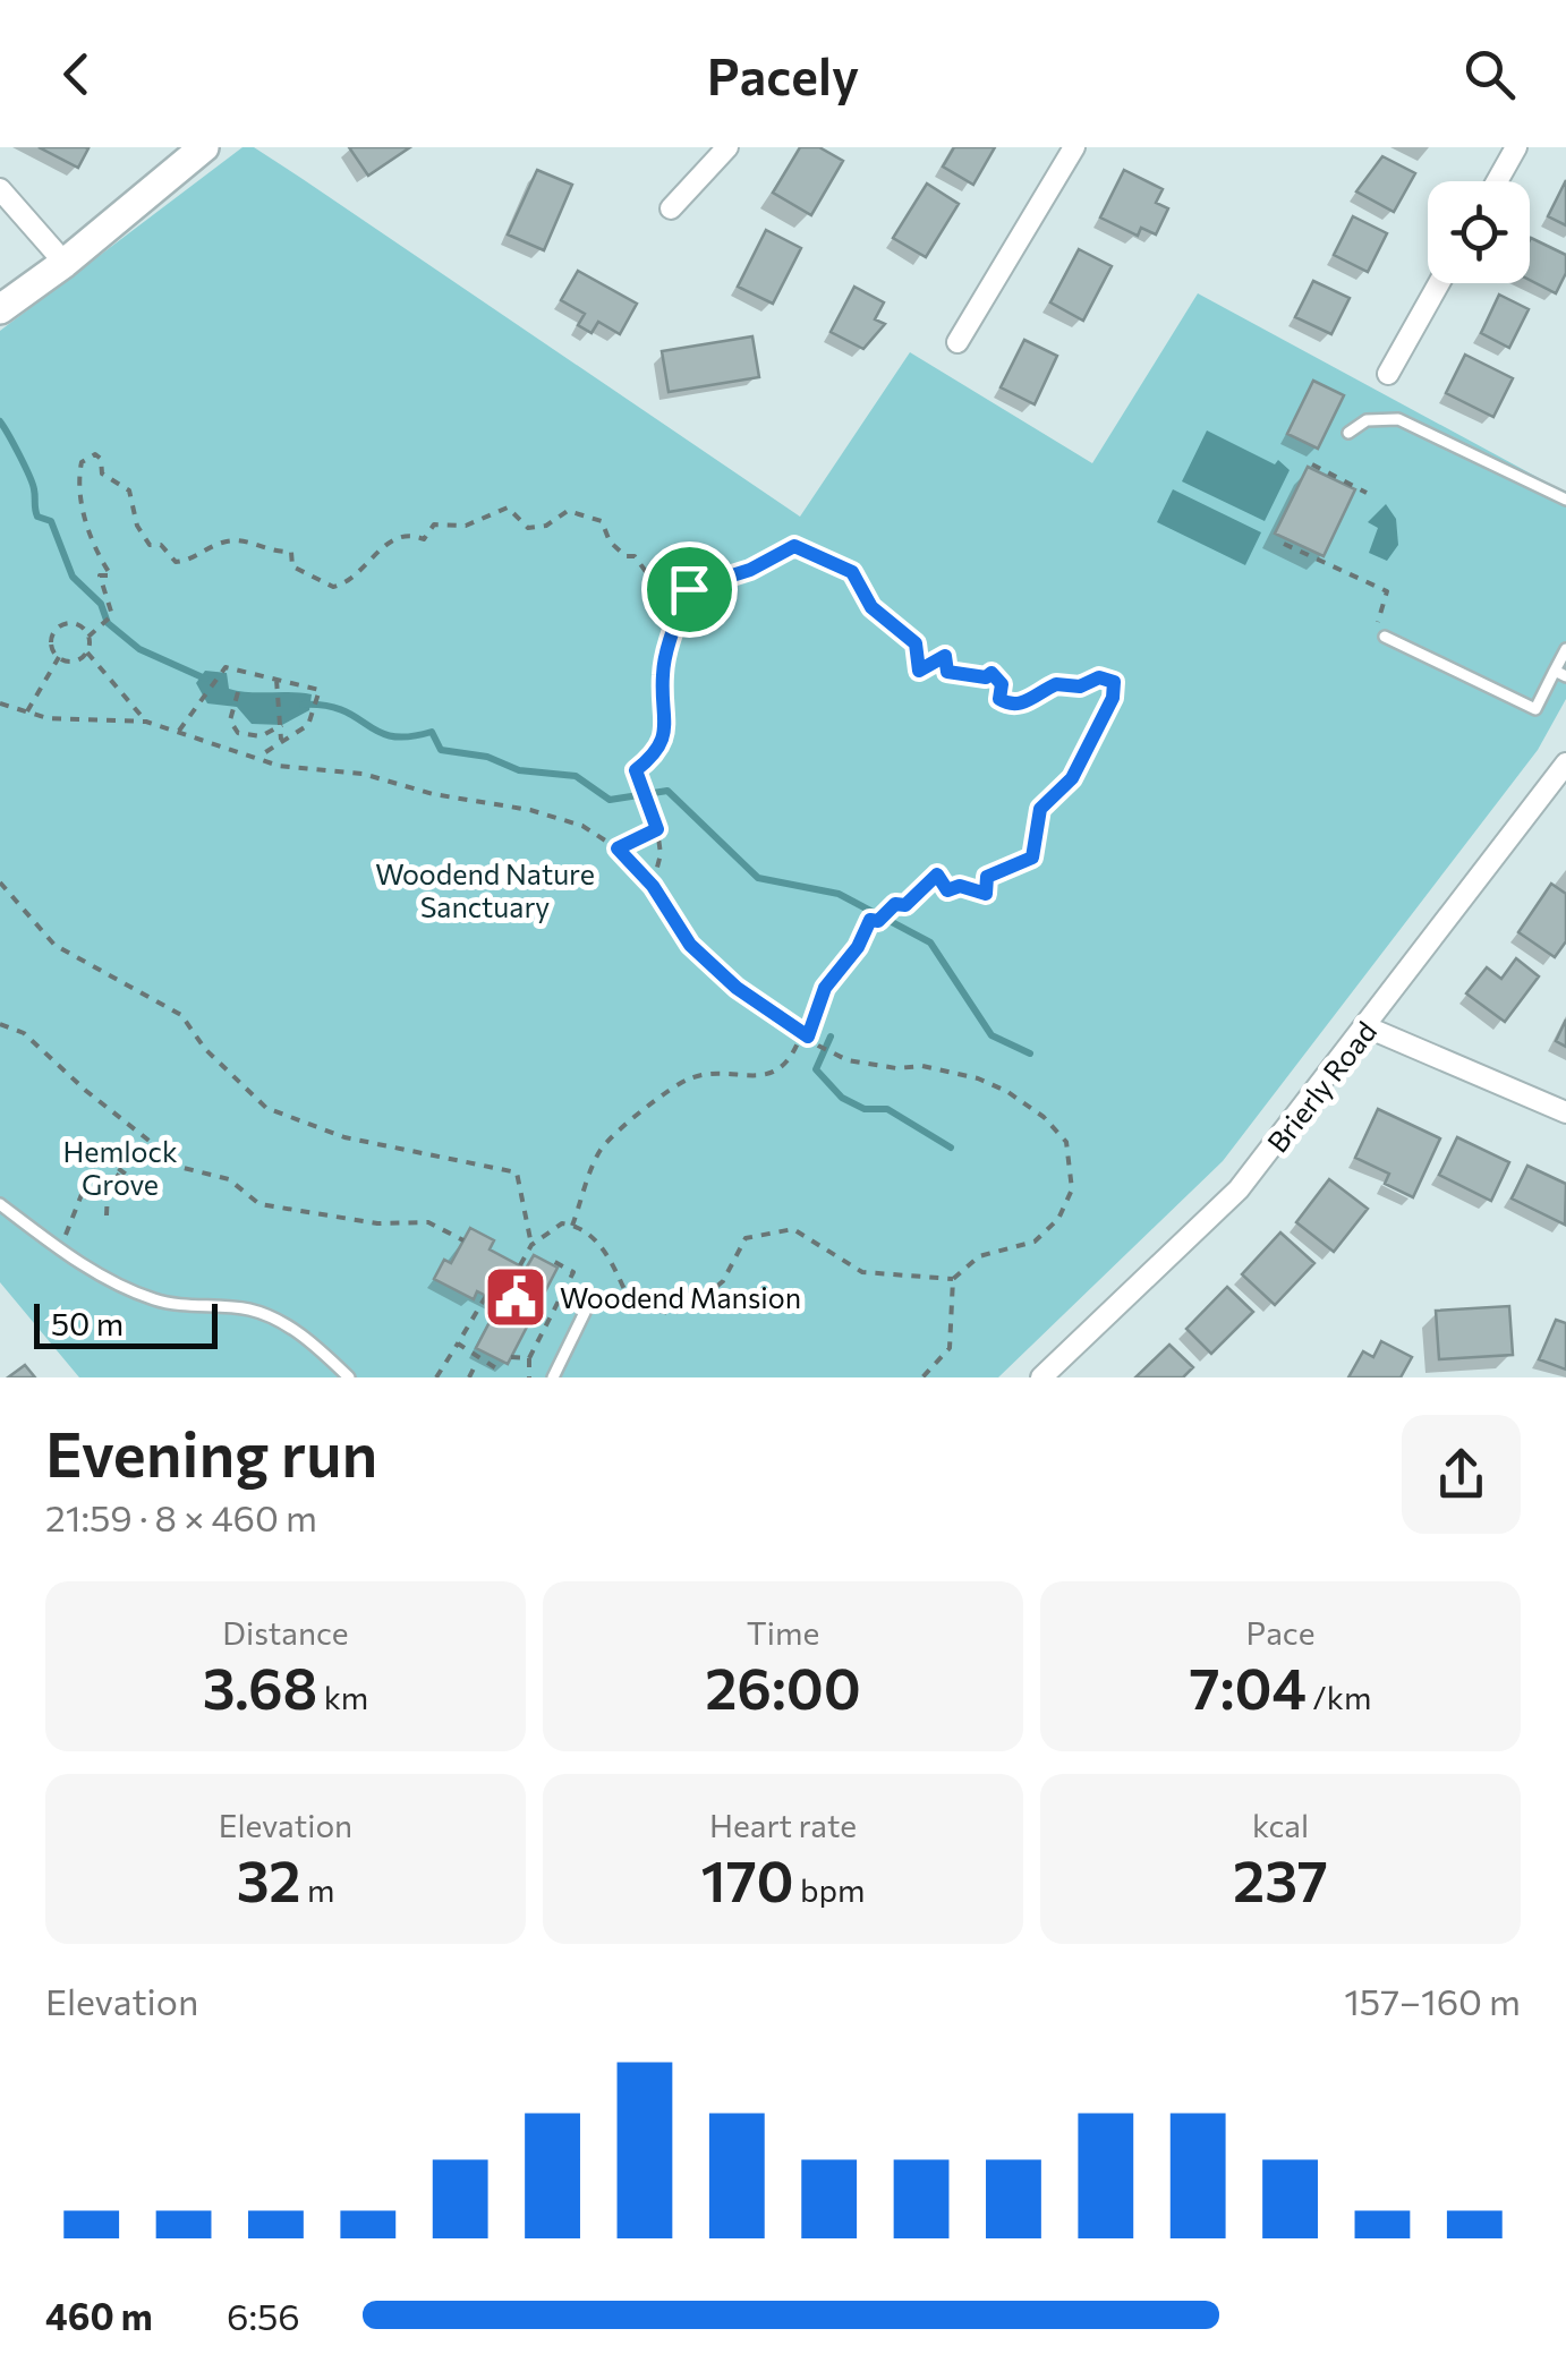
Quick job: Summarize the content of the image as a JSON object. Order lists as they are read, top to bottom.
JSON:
{
  "streets": {
    "street": ["Brierly Road"]
  },
  "parks": ["Woodend Nature Sanctuary", "Hemlock Grove"],
  "places": {
    "public building": ["Woodend Mansion"]
  },
  "scale_bar": "50 m",
  "page": {
    "header": "Pacely",
    "scale": "50 m",
    "heading": ["Evening run", "21:59 · 8 × 460 m"],
    "stats": [
      ["Distance", "3.68 km"],
      ["Time", "26:00"],
      ["Pace", "7:04 /km"],
      ["Elevation", "32 m"],
      ["Heart rate", "170 bpm"],
      ["kcal", "237"]
    ],
    "chart": ["Elevation", "157–160 m"],
    "list": [
      {
        "name": "460 m",
        "note": "6:56"
      }
    ]
  }
}
